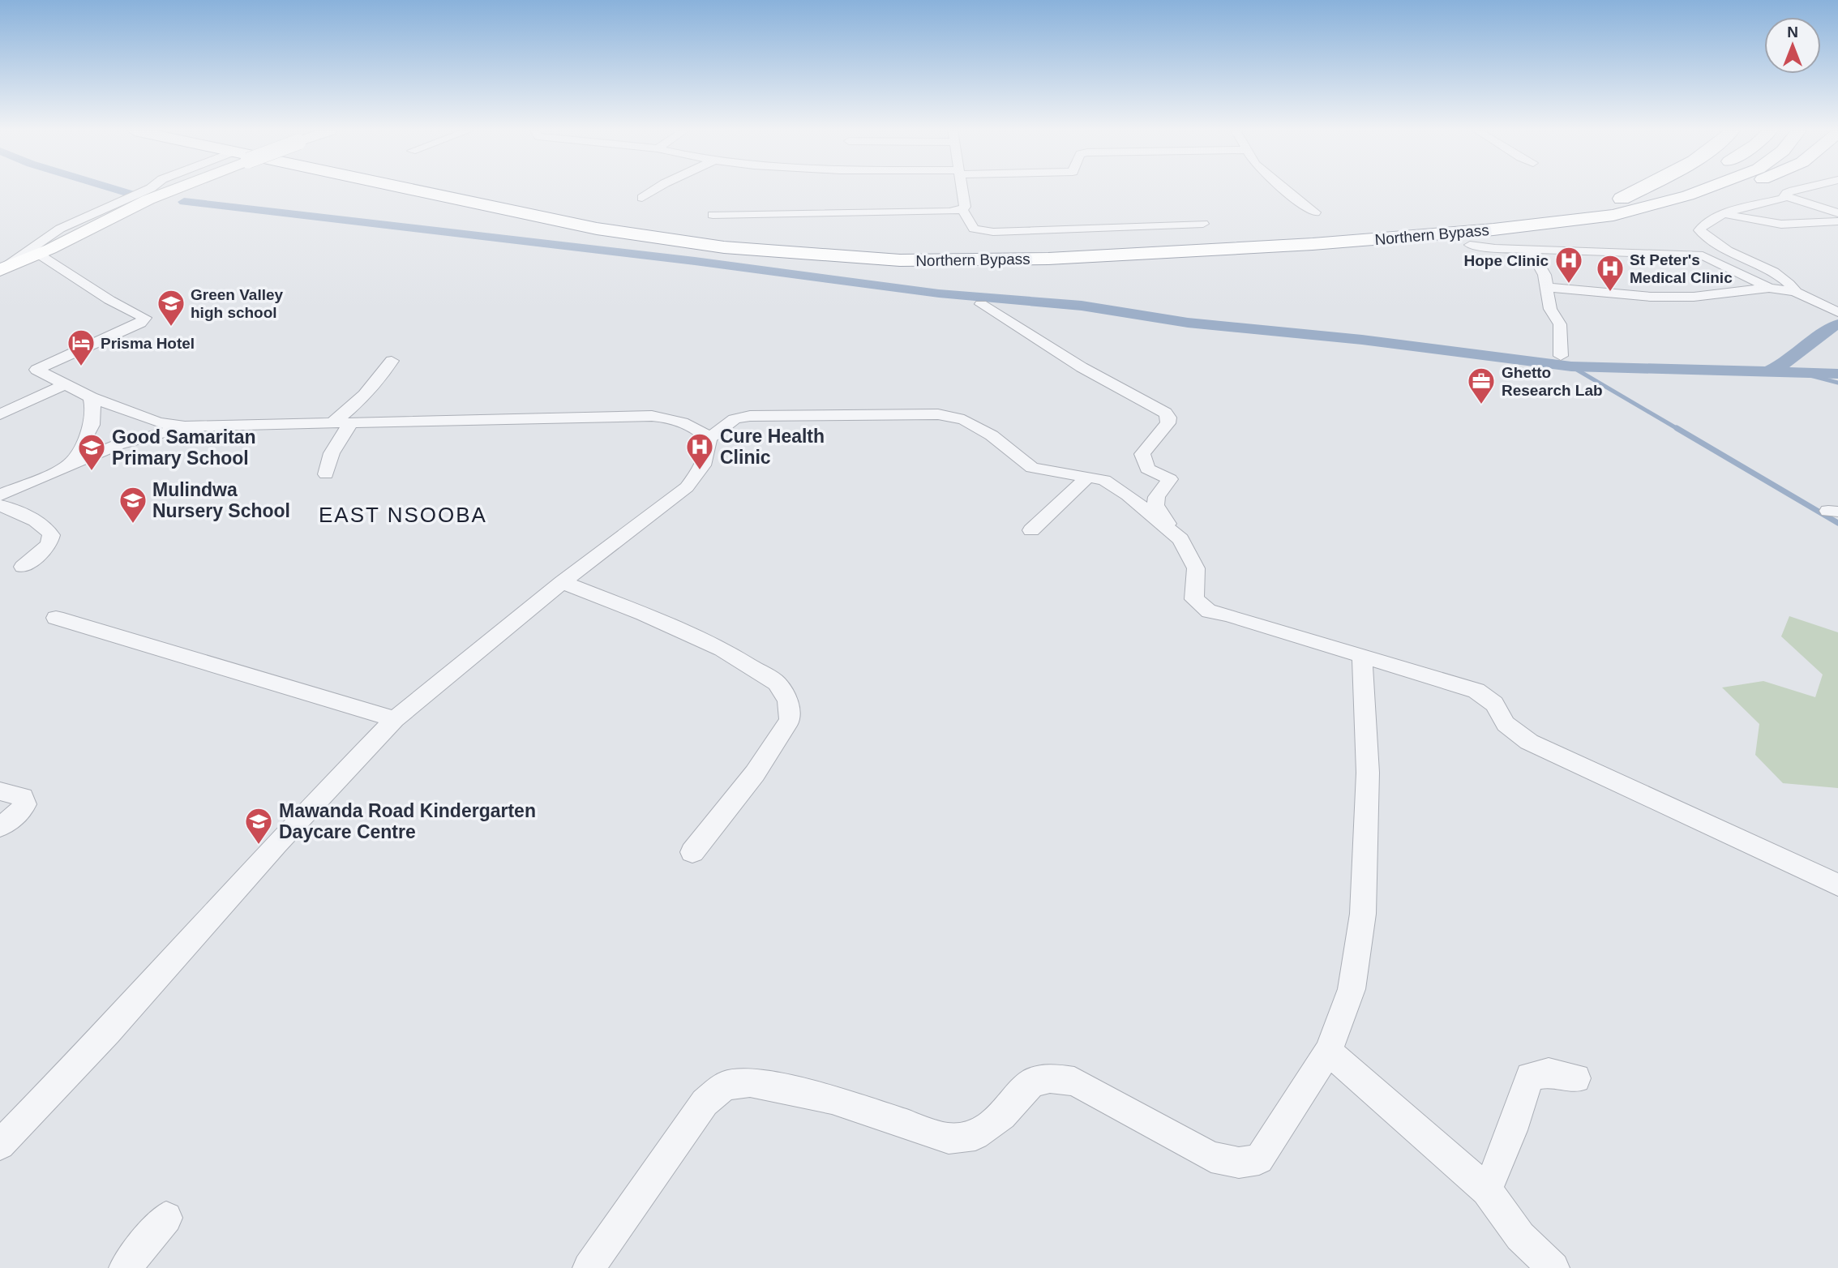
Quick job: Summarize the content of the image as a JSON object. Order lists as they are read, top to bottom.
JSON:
{
  "streets": {
    "highway": ["Northern Bypass"]
  },
  "districts": ["EAST NSOOBA"],
  "places": {
    "hospital": ["Hope Clinic", "St Peter's Medical Clinic", "Cure Health Clinic"],
    "school or university": [
      "Green Valley high school",
      "Good Samaritan Primary School",
      "Mulindwa Nursery School",
      "Mawanda Road Kindergarten Daycare Centre"
    ],
    "hotel": ["Prisma Hotel"],
    "office": ["Ghetto Research Lab"]
  },
  "north": "top"
}
